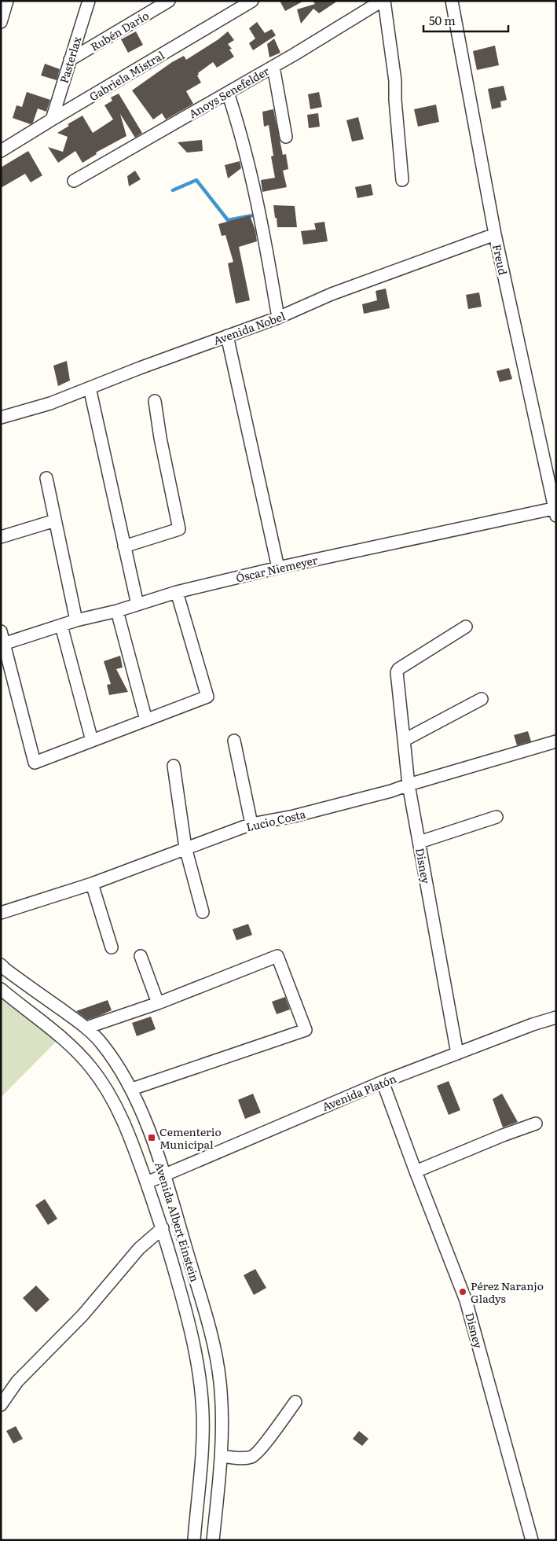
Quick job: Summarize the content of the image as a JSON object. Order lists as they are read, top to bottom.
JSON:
{
  "streets": {
    "street": [
      "Rubén Darío",
      "Pasterlax",
      "Gabriela Mistral",
      "Anoys Senefelder",
      "Freud",
      "Avenida Nobel",
      "Óscar Niemeyer",
      "Lucio Costa",
      "Disney",
      "Avenida Platón",
      "Avenida Albert Einstein"
    ]
  },
  "crossings": [
    ["Rubén Darío", "Pasterlax"],
    ["Pasterlax", "Gabriela Mistral"],
    ["Freud", "Avenida Nobel"],
    ["Freud", "Óscar Niemeyer"],
    ["Lucio Costa", "Disney"],
    ["Disney", "Avenida Platón"],
    ["Avenida Platón", "Avenida Albert Einstein"]
  ],
  "places": {
    "transit": ["Cementerio Municipal"],
    "other": ["Pérez Naranjo Gladys"]
  },
  "scale_bar": "50 m"
}
